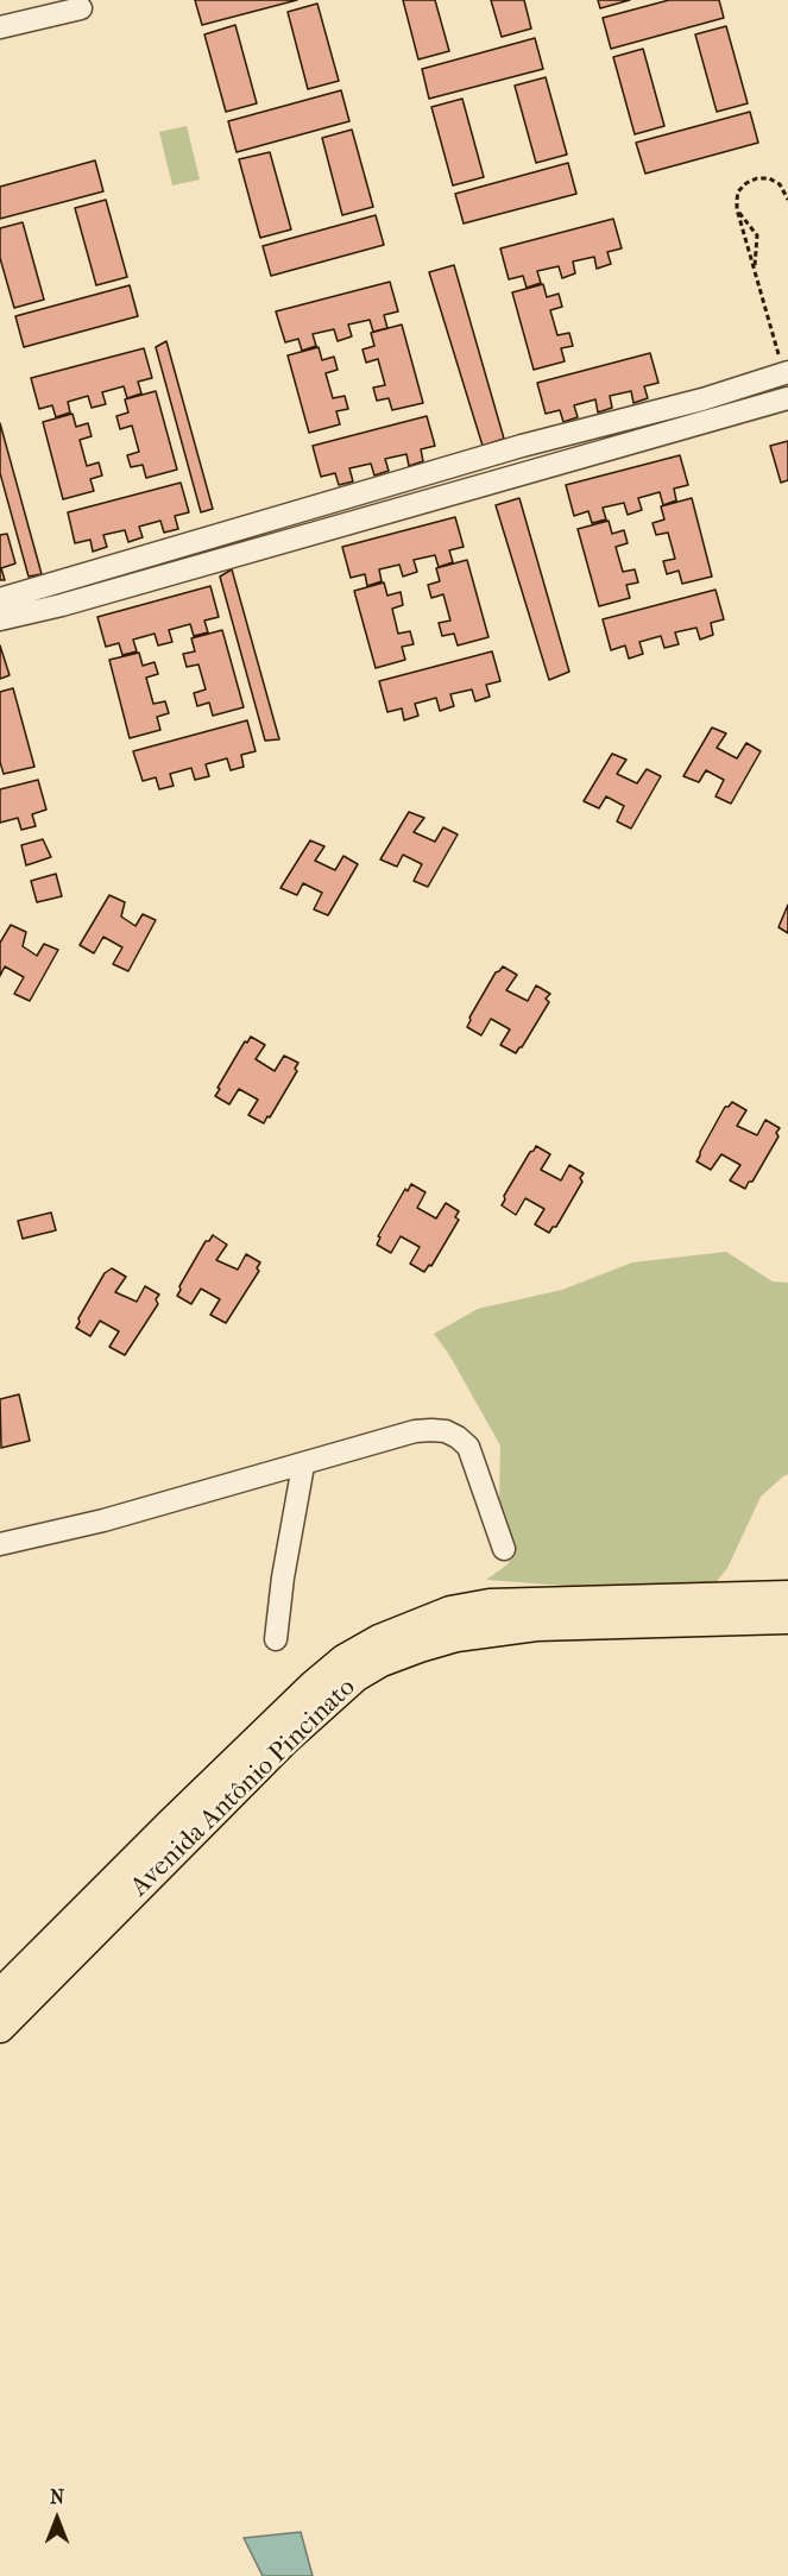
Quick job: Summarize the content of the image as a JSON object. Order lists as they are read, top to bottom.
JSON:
{
  "streets": {
    "main road": ["Avenida Antônio Pincinato"]
  },
  "north": "top"
}
